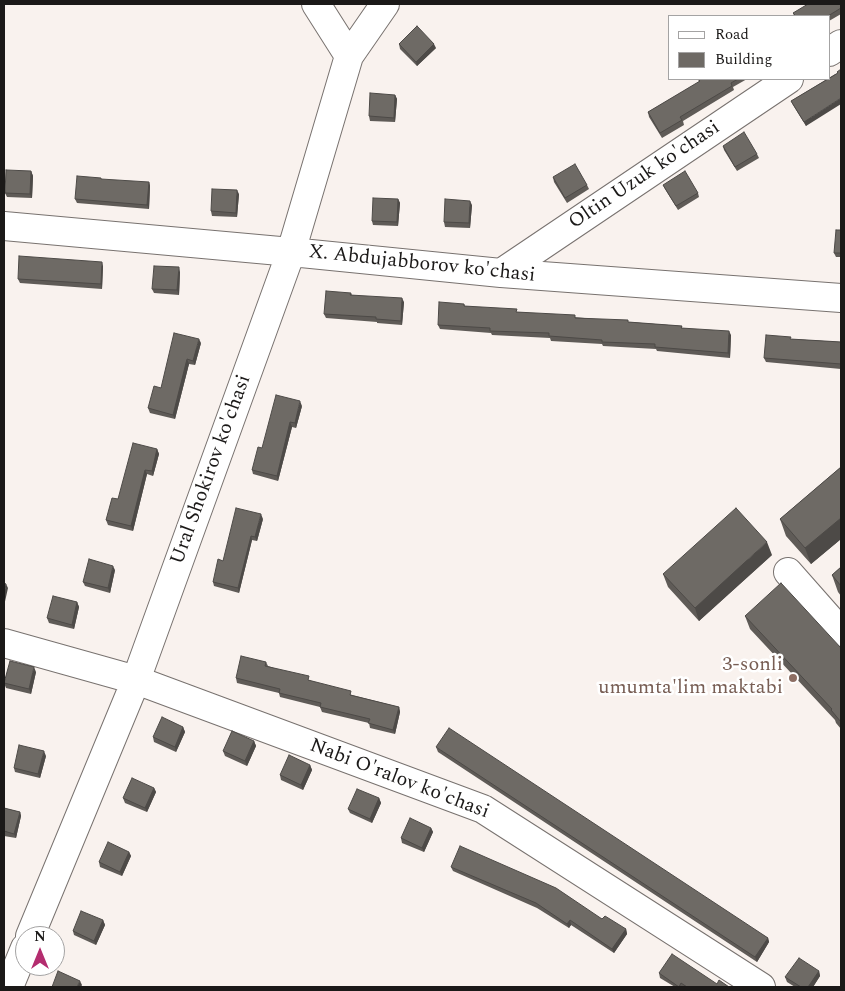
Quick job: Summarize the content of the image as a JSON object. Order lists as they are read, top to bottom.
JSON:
{
  "streets": {
    "street": [
      "Oltin Uzuk ko'chasi",
      "X. Abdujabborov ko'chasi",
      "Ural Shokirov ko'chasi",
      "Nabi O'ralov ko'chasi"
    ]
  },
  "crossings": [
    ["Oltin Uzuk ko'chasi", "X. Abdujabborov ko'chasi"],
    ["X. Abdujabborov ko'chasi", "Ural Shokirov ko'chasi"],
    ["Ural Shokirov ko'chasi", "Nabi O'ralov ko'chasi"]
  ],
  "places": ["3-sonli umumta'lim maktabi"],
  "legend": ["Road", "Building"],
  "north": "top"
}
